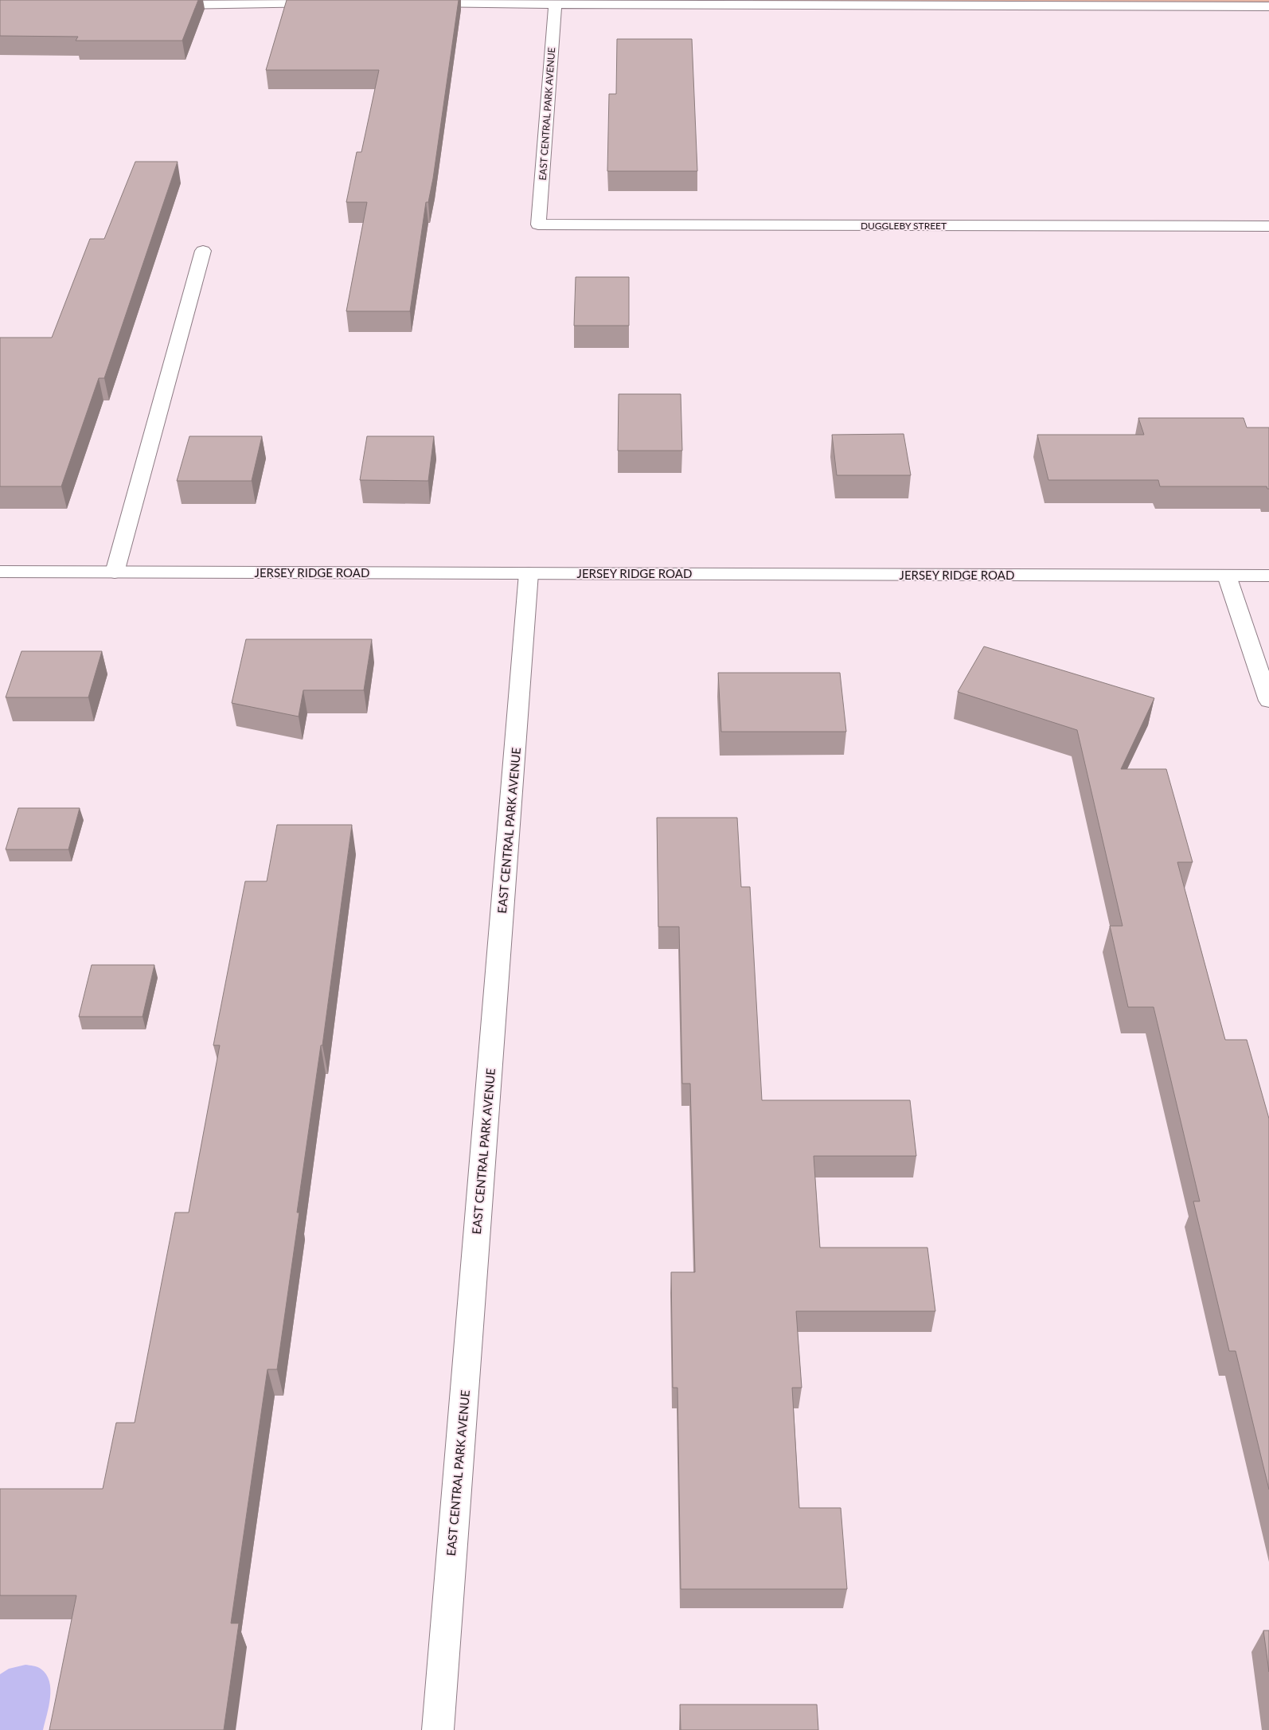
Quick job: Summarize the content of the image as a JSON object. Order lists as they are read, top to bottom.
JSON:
{
  "streets": {
    "street": ["EAST CENTRAL PARK AVENUE", "DUGGLEBY STREET", "JERSEY RIDGE ROAD"]
  },
  "crossings": [
    ["EAST CENTRAL PARK AVENUE", "DUGGLEBY STREET"],
    ["EAST CENTRAL PARK AVENUE", "JERSEY RIDGE ROAD"]
  ]
}
